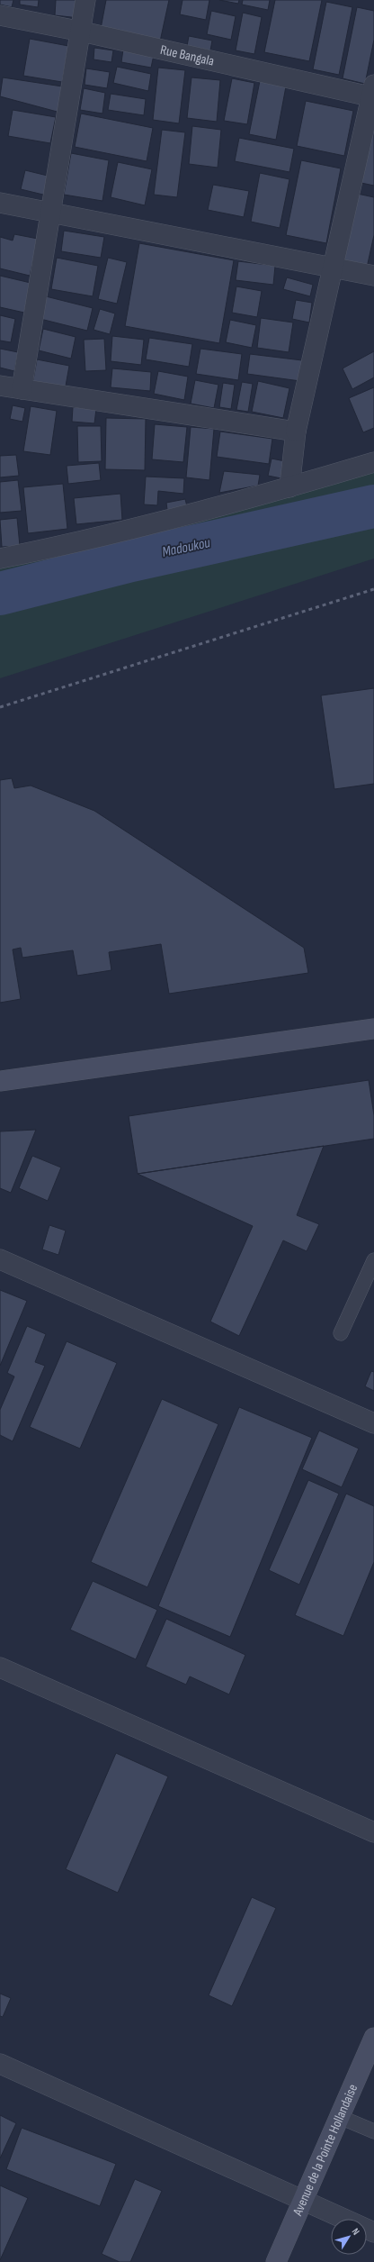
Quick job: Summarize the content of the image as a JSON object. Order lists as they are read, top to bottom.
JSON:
{
  "streets": {
    "street": ["Rue Bangala", "Avenue de la Pointe Hollandaise"]
  },
  "water": ["Madoukou"],
  "north": "top right"
}
